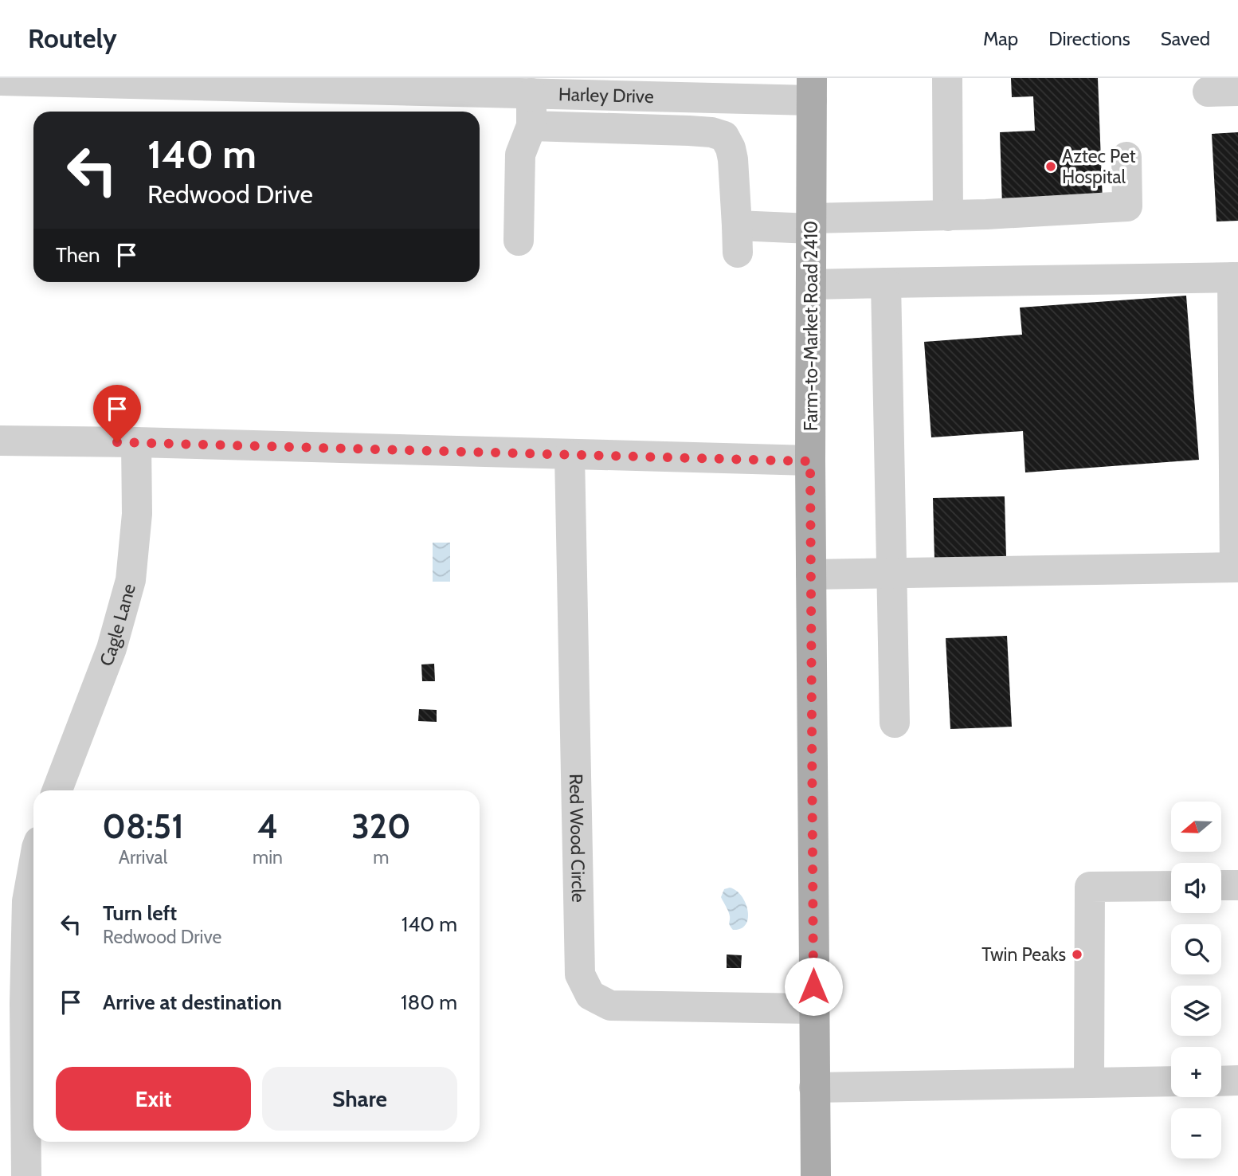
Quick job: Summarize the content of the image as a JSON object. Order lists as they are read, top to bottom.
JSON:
{
  "streets": {
    "main road": ["Farm-to-Market Road 2410"],
    "street": ["Harley Drive", "Cagle Lane", "Red Wood Circle"]
  },
  "crossings": [
    ["Harley Drive", "Farm-to-Market Road 2410"],
    ["Farm-to-Market Road 2410", "Red Wood Circle"]
  ],
  "places": ["Aztec Pet Hospital", "Twin Peaks"],
  "north": "left",
  "page": {
    "header": "Routely",
    "nav": ["Map", "Directions", "Saved"],
    "turn": ["140 m", "Redwood Drive"],
    "then": "Then",
    "eta": [
      "08:51",
      "Arrival",
      "4",
      "min",
      "320",
      "m"
    ],
    "map_buttons": ["+", "−"],
    "list": [
      {
        "name": "Turn left",
        "note": "Redwood Drive",
        "value": "140 m"
      },
      {
        "name": "Arrive at destination",
        "value": "180 m"
      }
    ],
    "buttons": ["Exit", "Share"]
  }
}
